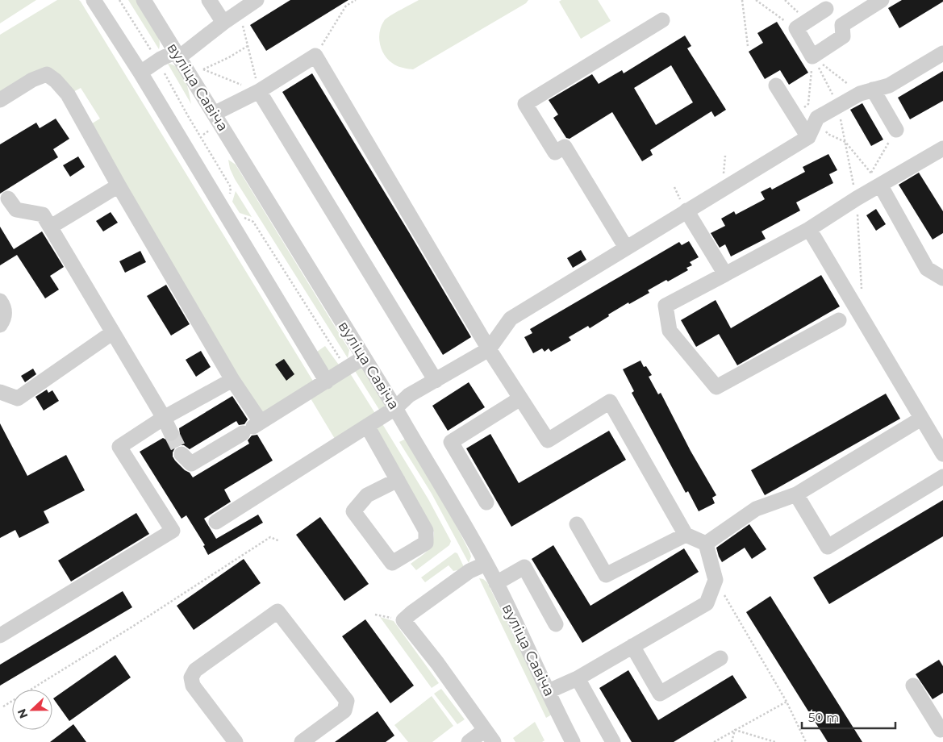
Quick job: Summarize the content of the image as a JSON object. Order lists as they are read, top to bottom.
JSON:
{
  "streets": {
    "street": ["вуліца Савіча"]
  },
  "scale_bar": "50 m",
  "north": "left"
}
